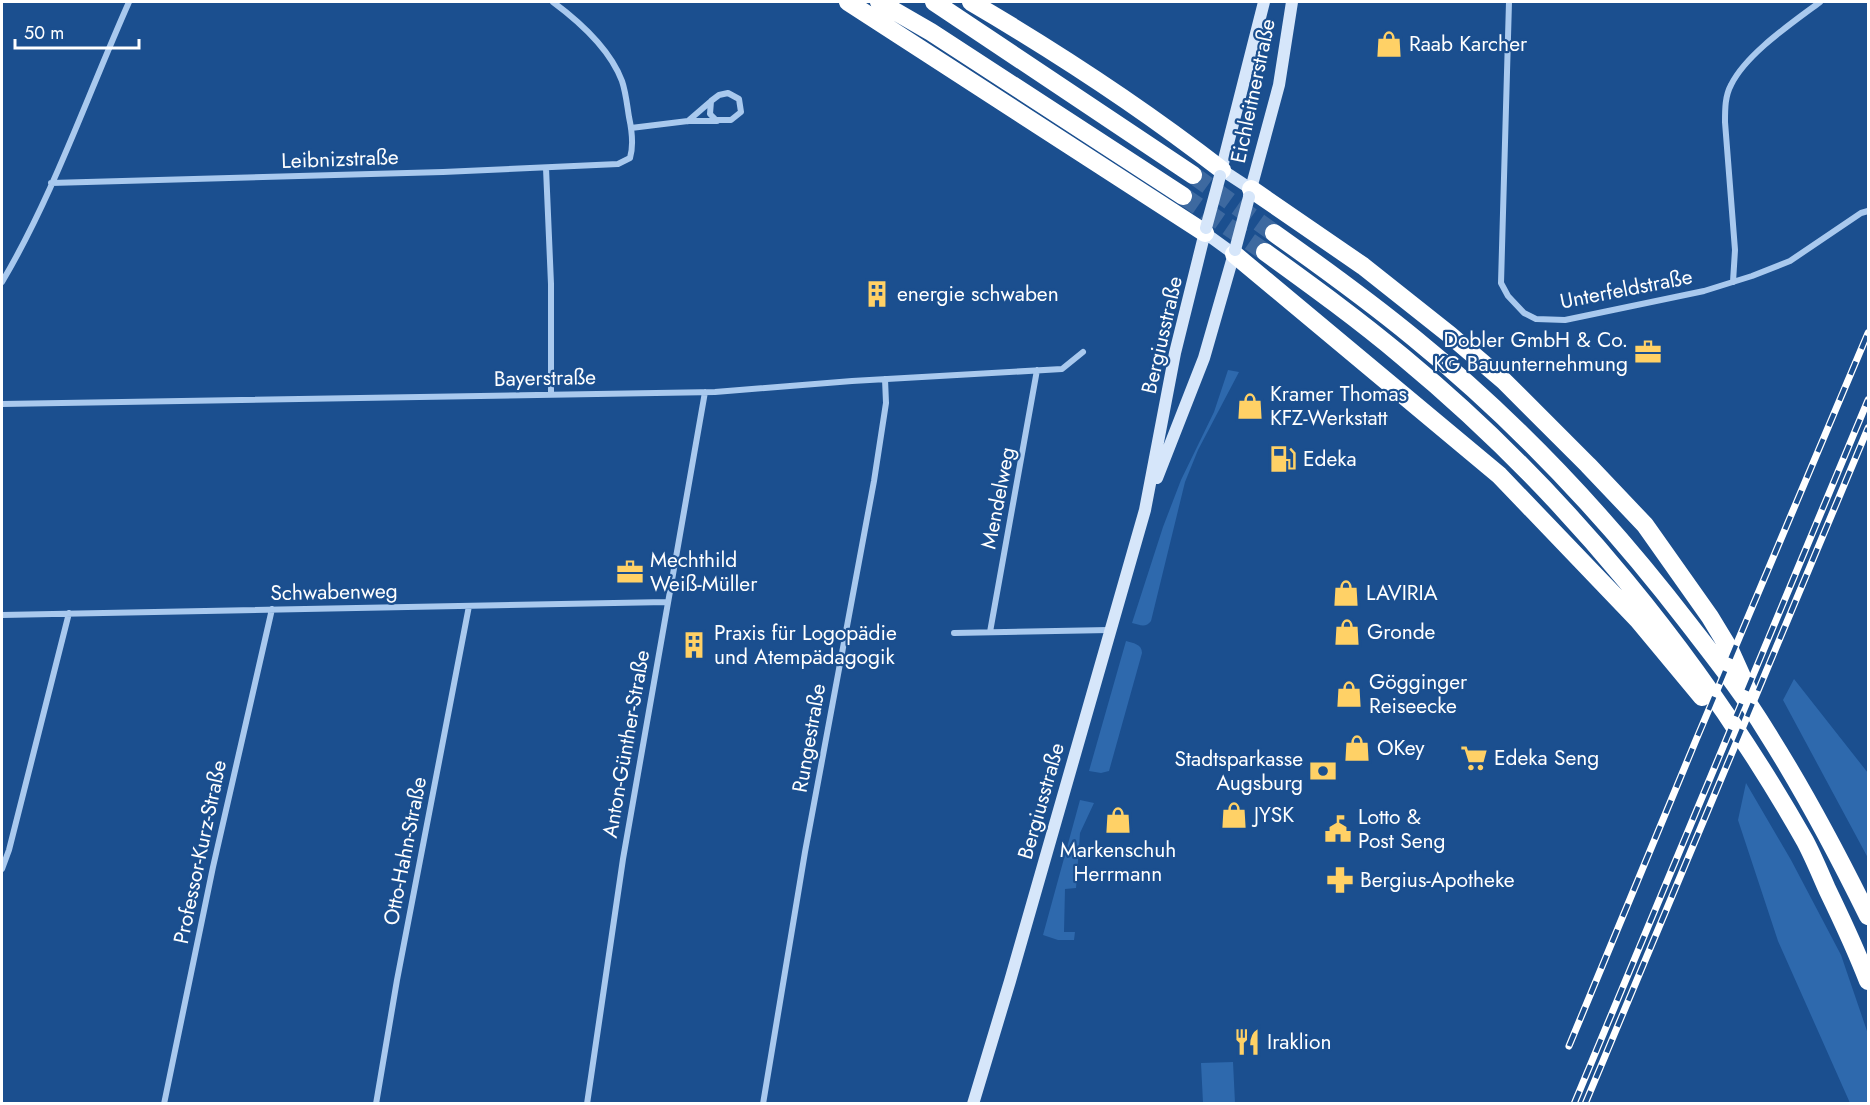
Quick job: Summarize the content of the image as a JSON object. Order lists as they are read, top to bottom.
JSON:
{
  "streets": {
    "street": [
      "Eichleitnerstraße",
      "Leibnizstraße",
      "Unterfeldstraße",
      "Bergiusstraße",
      "Bayerstraße",
      "Mendelweg",
      "Schwabenweg",
      "Rungestraße",
      "Anton-Günther-Straße",
      "Otto-Hahn-Straße",
      "Professor-Kurz-Straße"
    ]
  },
  "crossings": [
    ["Eichleitnerstraße", "Bergiusstraße"],
    ["Bayerstraße", "Mendelweg"],
    ["Bayerstraße", "Rungestraße"],
    ["Bayerstraße", "Anton-Günther-Straße"],
    ["Schwabenweg", "Anton-Günther-Straße"],
    ["Schwabenweg", "Otto-Hahn-Straße"],
    ["Schwabenweg", "Professor-Kurz-Straße"]
  ],
  "places": {
    "shop": [
      "Raab Karcher",
      "Kramer Thomas KFZ-Werkstatt",
      "LAVIRIA",
      "Gronde",
      "Gögginger Reiseecke",
      "OKey",
      "JYSK",
      "Markenschuh Herrmann"
    ],
    "building": ["energie schwaben", "Praxis für Logopädie und Atempädagogik"],
    "office": ["Dobler GmbH & Co. KG Bauunternehmung", "Mechthild Weiß-Müller"],
    "fuel station": ["Edeka"],
    "supermarket": ["Edeka Seng"],
    "bank": ["Stadtsparkasse Augsburg"],
    "public building": ["Lotto & Post Seng"],
    "pharmacy": ["Bergius-Apotheke"],
    "restaurant": ["Iraklion"]
  },
  "scale_bar": "50 m"
}
